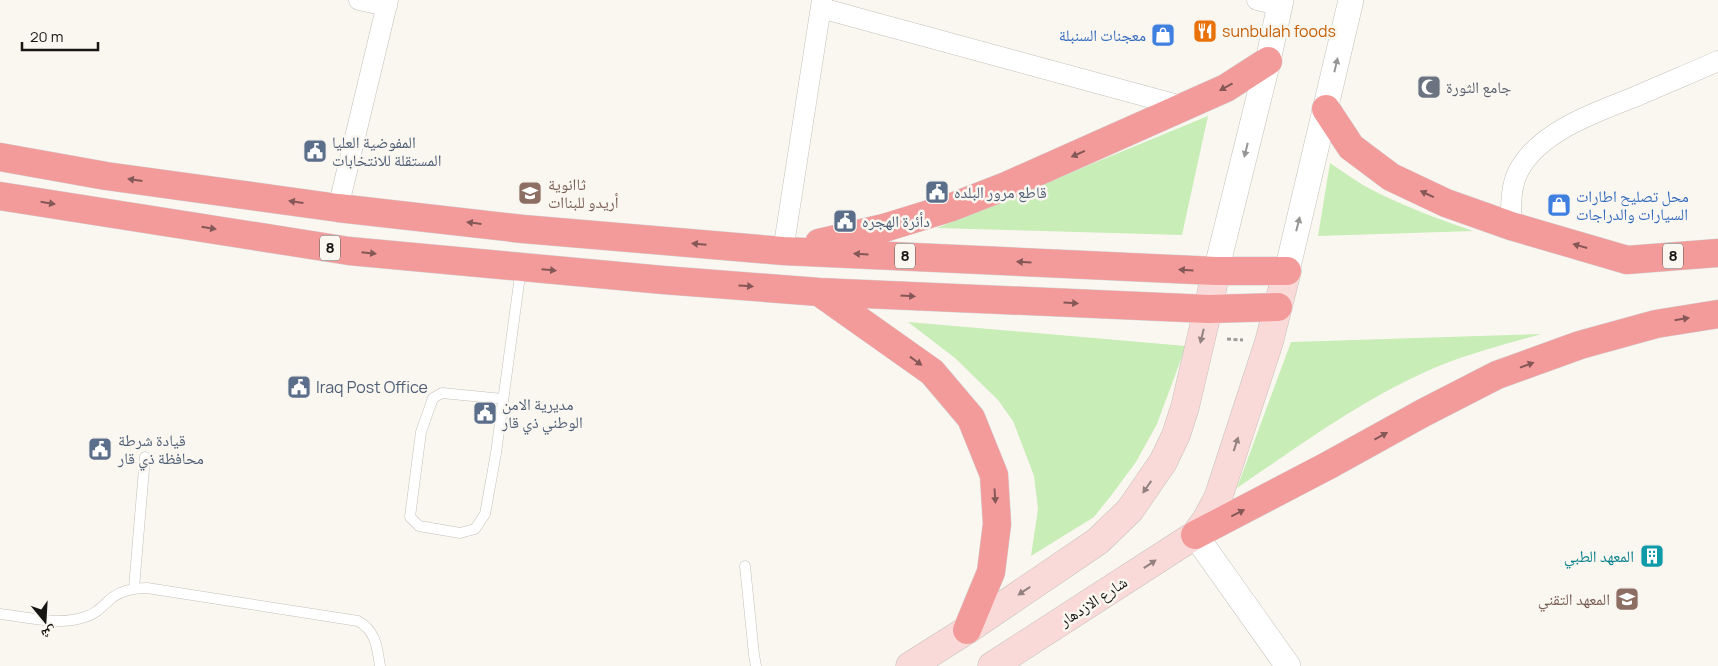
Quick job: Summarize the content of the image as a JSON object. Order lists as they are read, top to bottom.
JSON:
{
  "streets": {
    "highway": ["8"],
    "main road": ["شارع الازدهار"]
  },
  "places": {
    "restaurant": ["sunbulah foods"],
    "shop": ["معجنات السنبلة", "محل تصليح اطارات السيارات والدراجات"],
    "mosque": ["جامع الثورة"],
    "public building": [
      "المفوضية العليا المستقلة للانتخابات",
      "قاطع مرور البلده",
      "دأئرة الهجره",
      "Iraq Post Office",
      "مديرية الامن الوطني ذي قار",
      "قيادة شرطة محافظة ذي قار"
    ],
    "school or university": ["ثاانوية أريدو للبناات", "المعهد التقني"],
    "building": ["المعهد الطبي"]
  },
  "scale_bar": "20 m",
  "north": "bottom"
}
